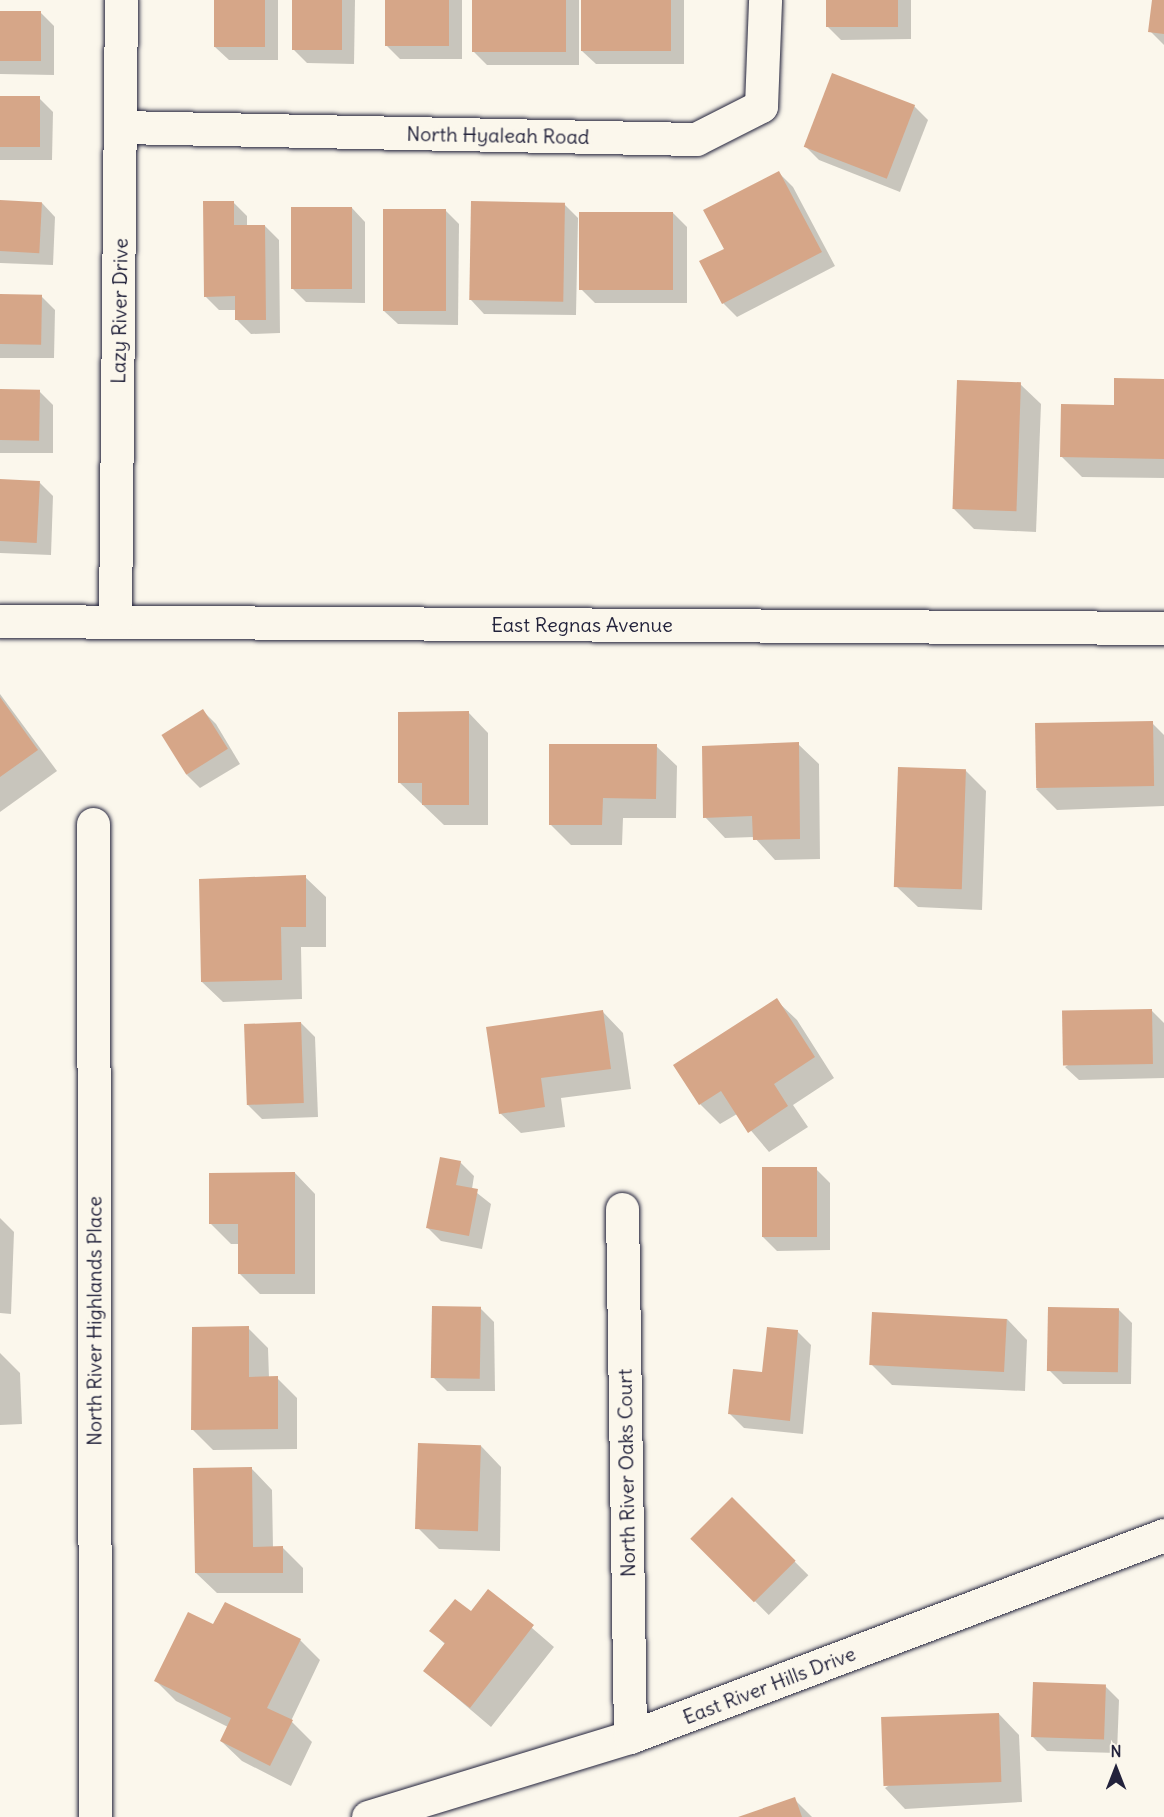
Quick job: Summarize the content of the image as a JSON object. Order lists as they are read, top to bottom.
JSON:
{
  "streets": {
    "street": [
      "North Hyaleah Road",
      "Lazy River Drive",
      "East Regnas Avenue",
      "North River Highlands Place",
      "North River Oaks Court",
      "East River Hills Drive"
    ]
  },
  "crossings": [
    ["North Hyaleah Road", "Lazy River Drive"],
    ["Lazy River Drive", "East Regnas Avenue"],
    ["North River Oaks Court", "East River Hills Drive"]
  ],
  "north": "top"
}
